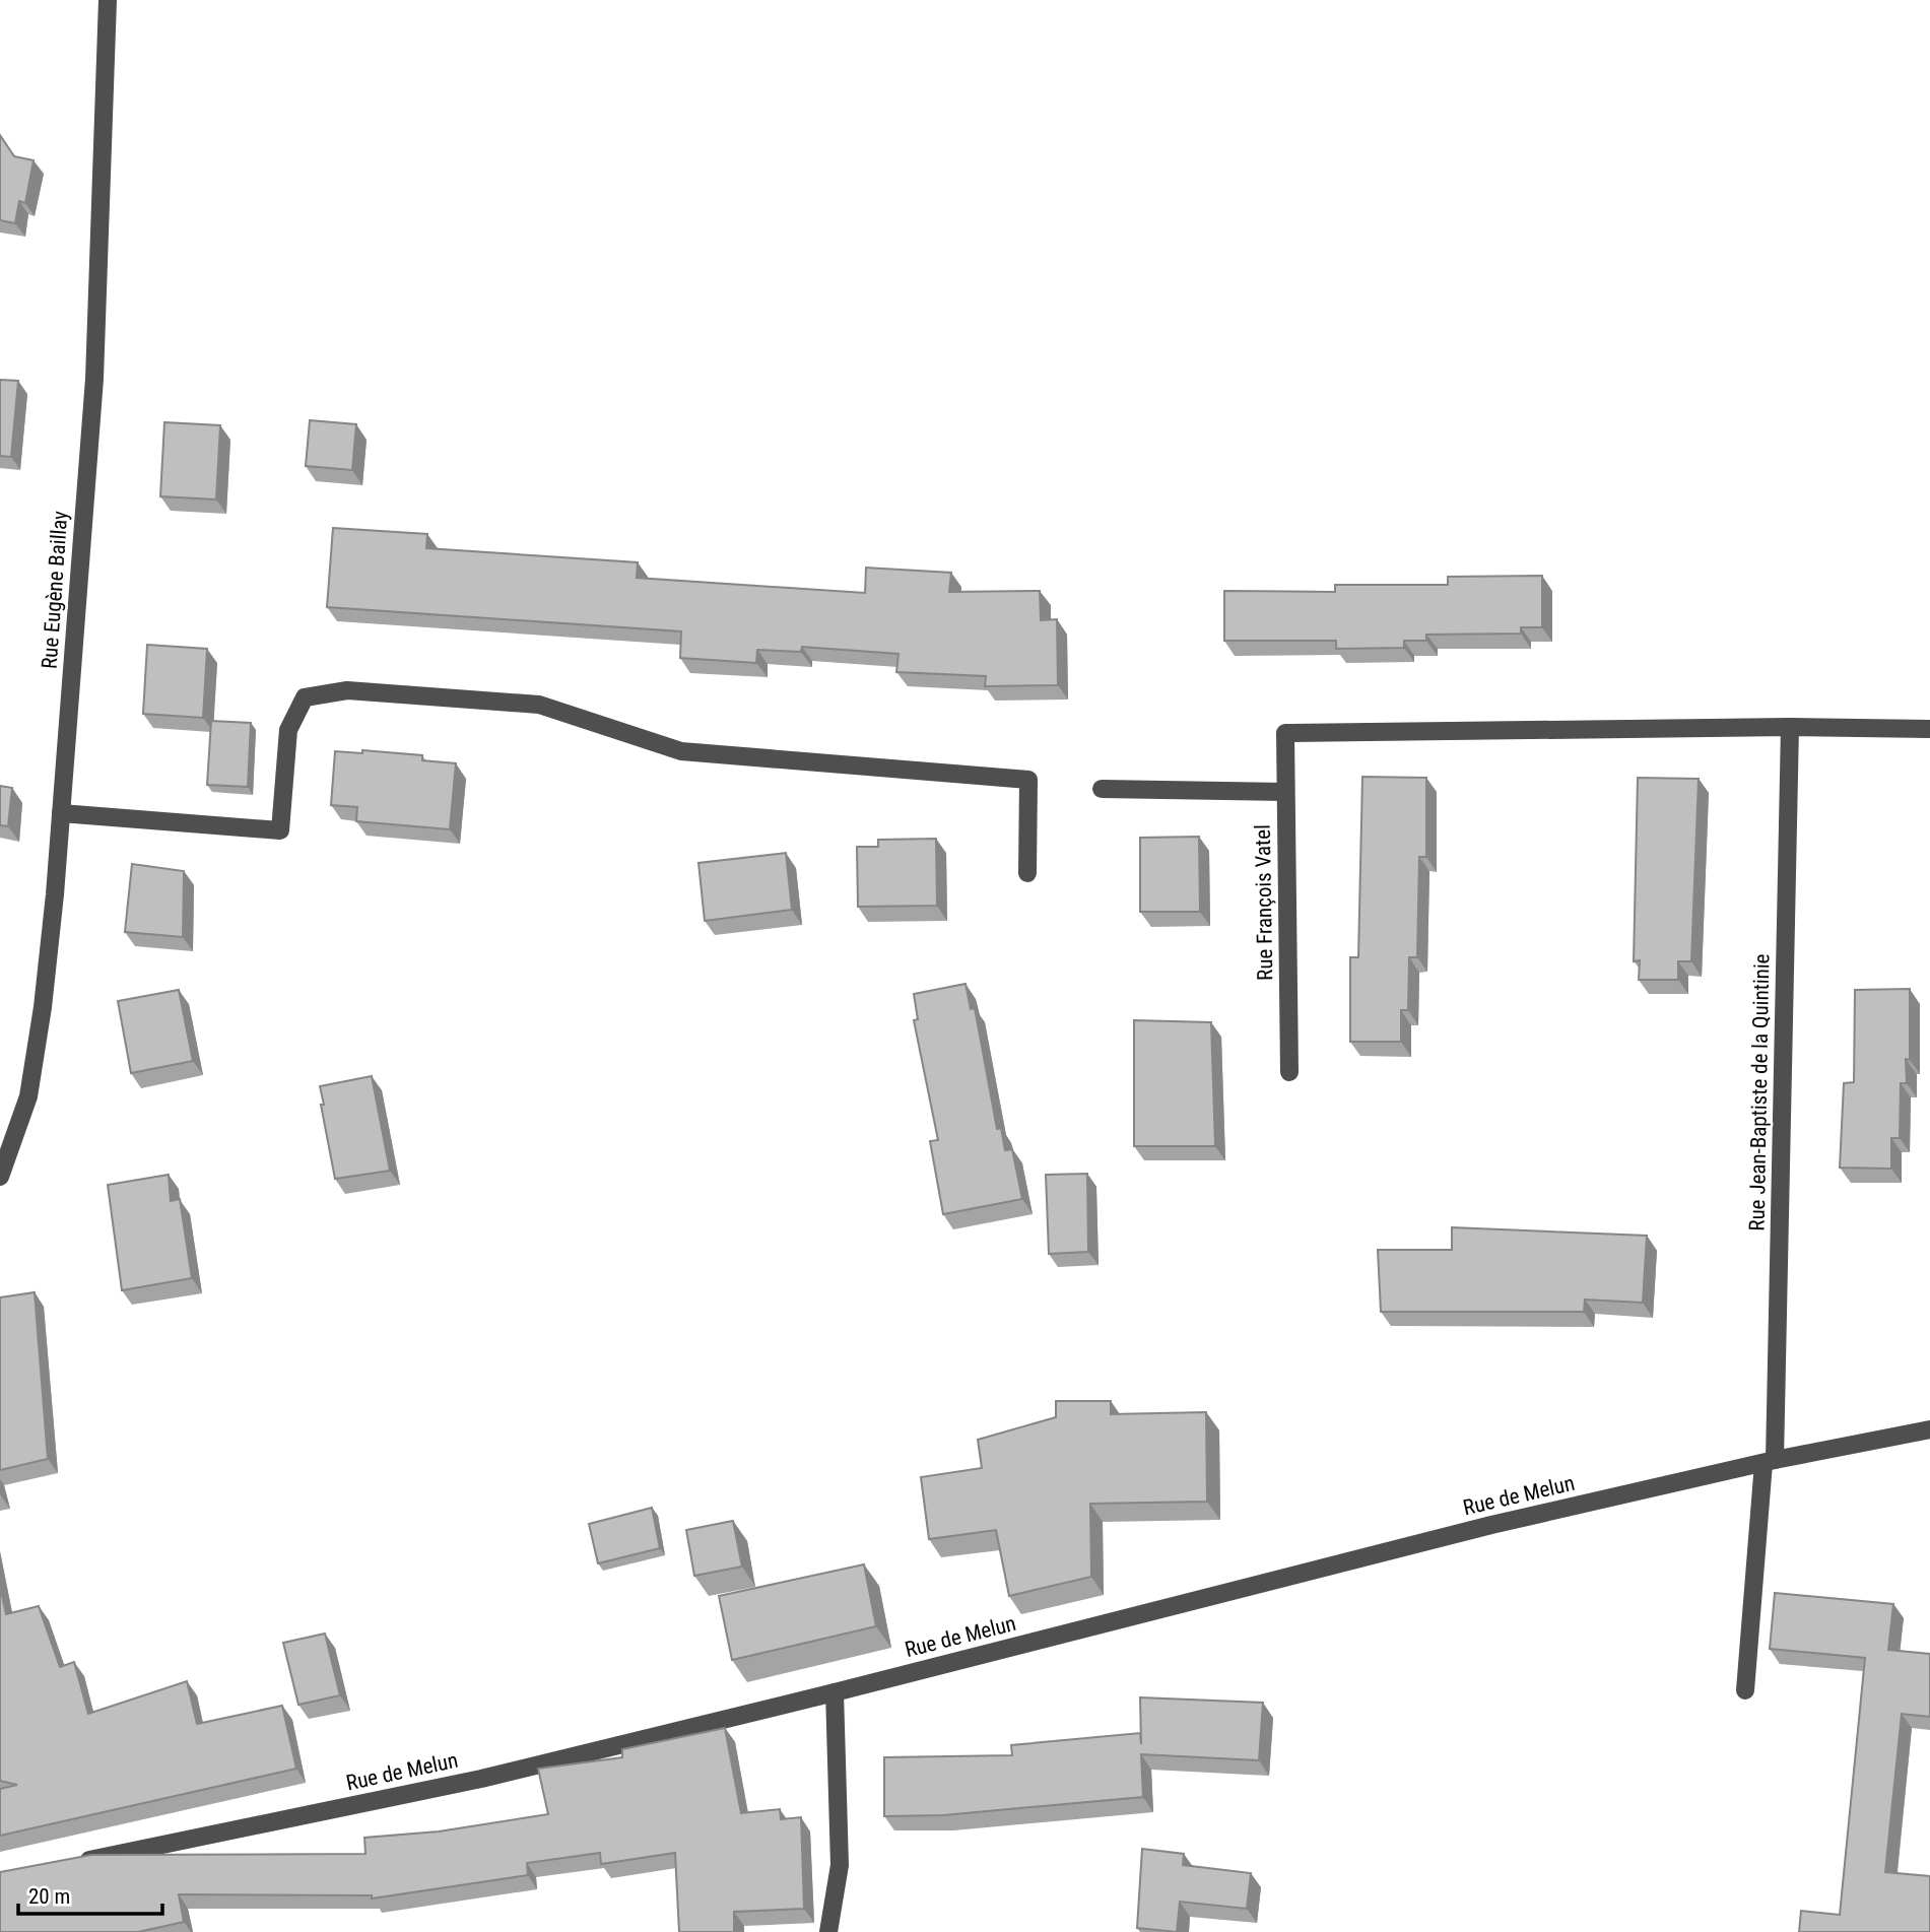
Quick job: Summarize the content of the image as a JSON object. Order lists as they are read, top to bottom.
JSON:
{
  "streets": {
    "street": [
      "Rue Eugène Baillay",
      "Rue François Vatel",
      "Rue Jean-Baptiste de la Quintinie",
      "Rue de Melun"
    ]
  },
  "crossings": [
    ["Rue François Vatel", "Rue Jean-Baptiste de la Quintinie"],
    ["Rue Jean-Baptiste de la Quintinie", "Rue de Melun"]
  ],
  "scale_bar": "20 m"
}
